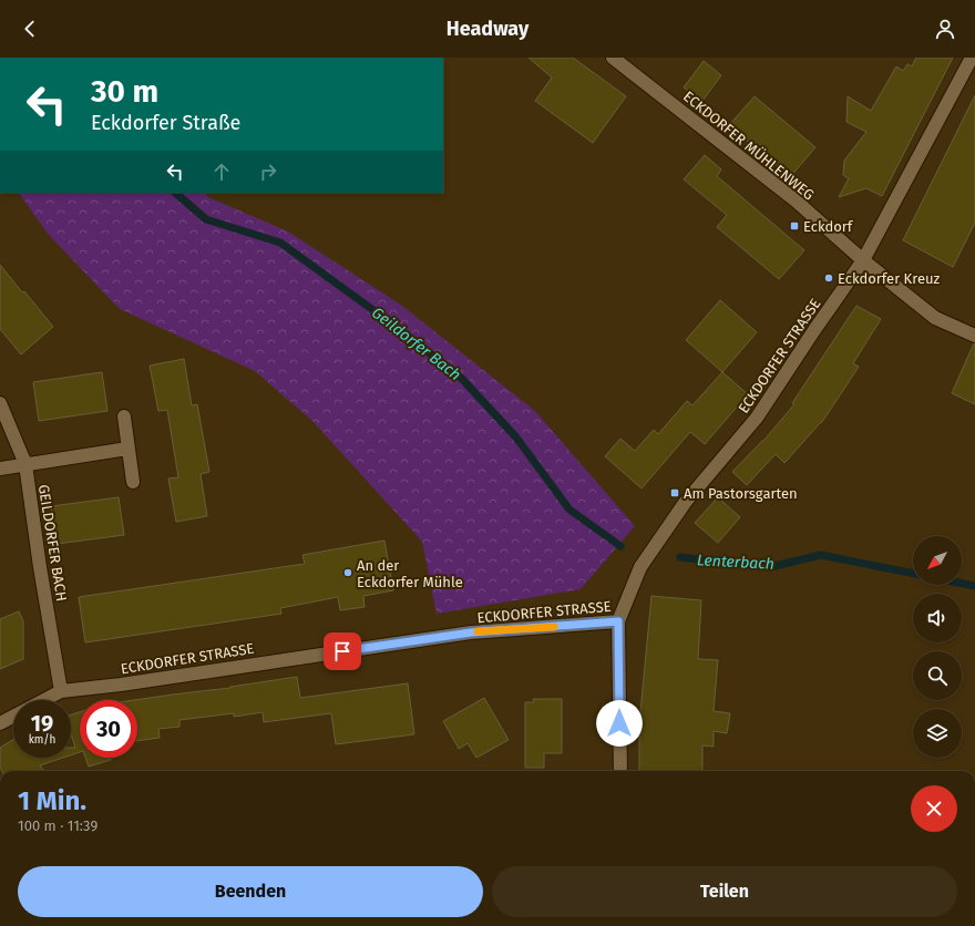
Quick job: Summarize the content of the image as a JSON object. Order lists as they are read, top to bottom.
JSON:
{
  "streets": {
    "street": ["ECKDORFER MÜHLENWEG", "ECKDORFER STRASSE", "GEILDORFER BACH"]
  },
  "crossings": [
    ["ECKDORFER MÜHLENWEG", "ECKDORFER STRASSE"],
    ["ECKDORFER STRASSE", "GEILDORFER BACH"]
  ],
  "water": ["Geildorfer Bach", "Lenterbach"],
  "places": {
    "transit": ["Eckdorf", "Am Pastorsgarten"],
    "other": ["Eckdorfer Kreuz", "An der Eckdorfer Mühle"]
  },
  "north": "bottom left",
  "page": {
    "header": "Headway",
    "turn": ["30 m", "Eckdorfer Straße"],
    "speed": "19 km/h",
    "limit": "30",
    "heading": ["1 Min.", "100 m · 11:39"],
    "buttons": ["Beenden", "Teilen"]
  }
}
